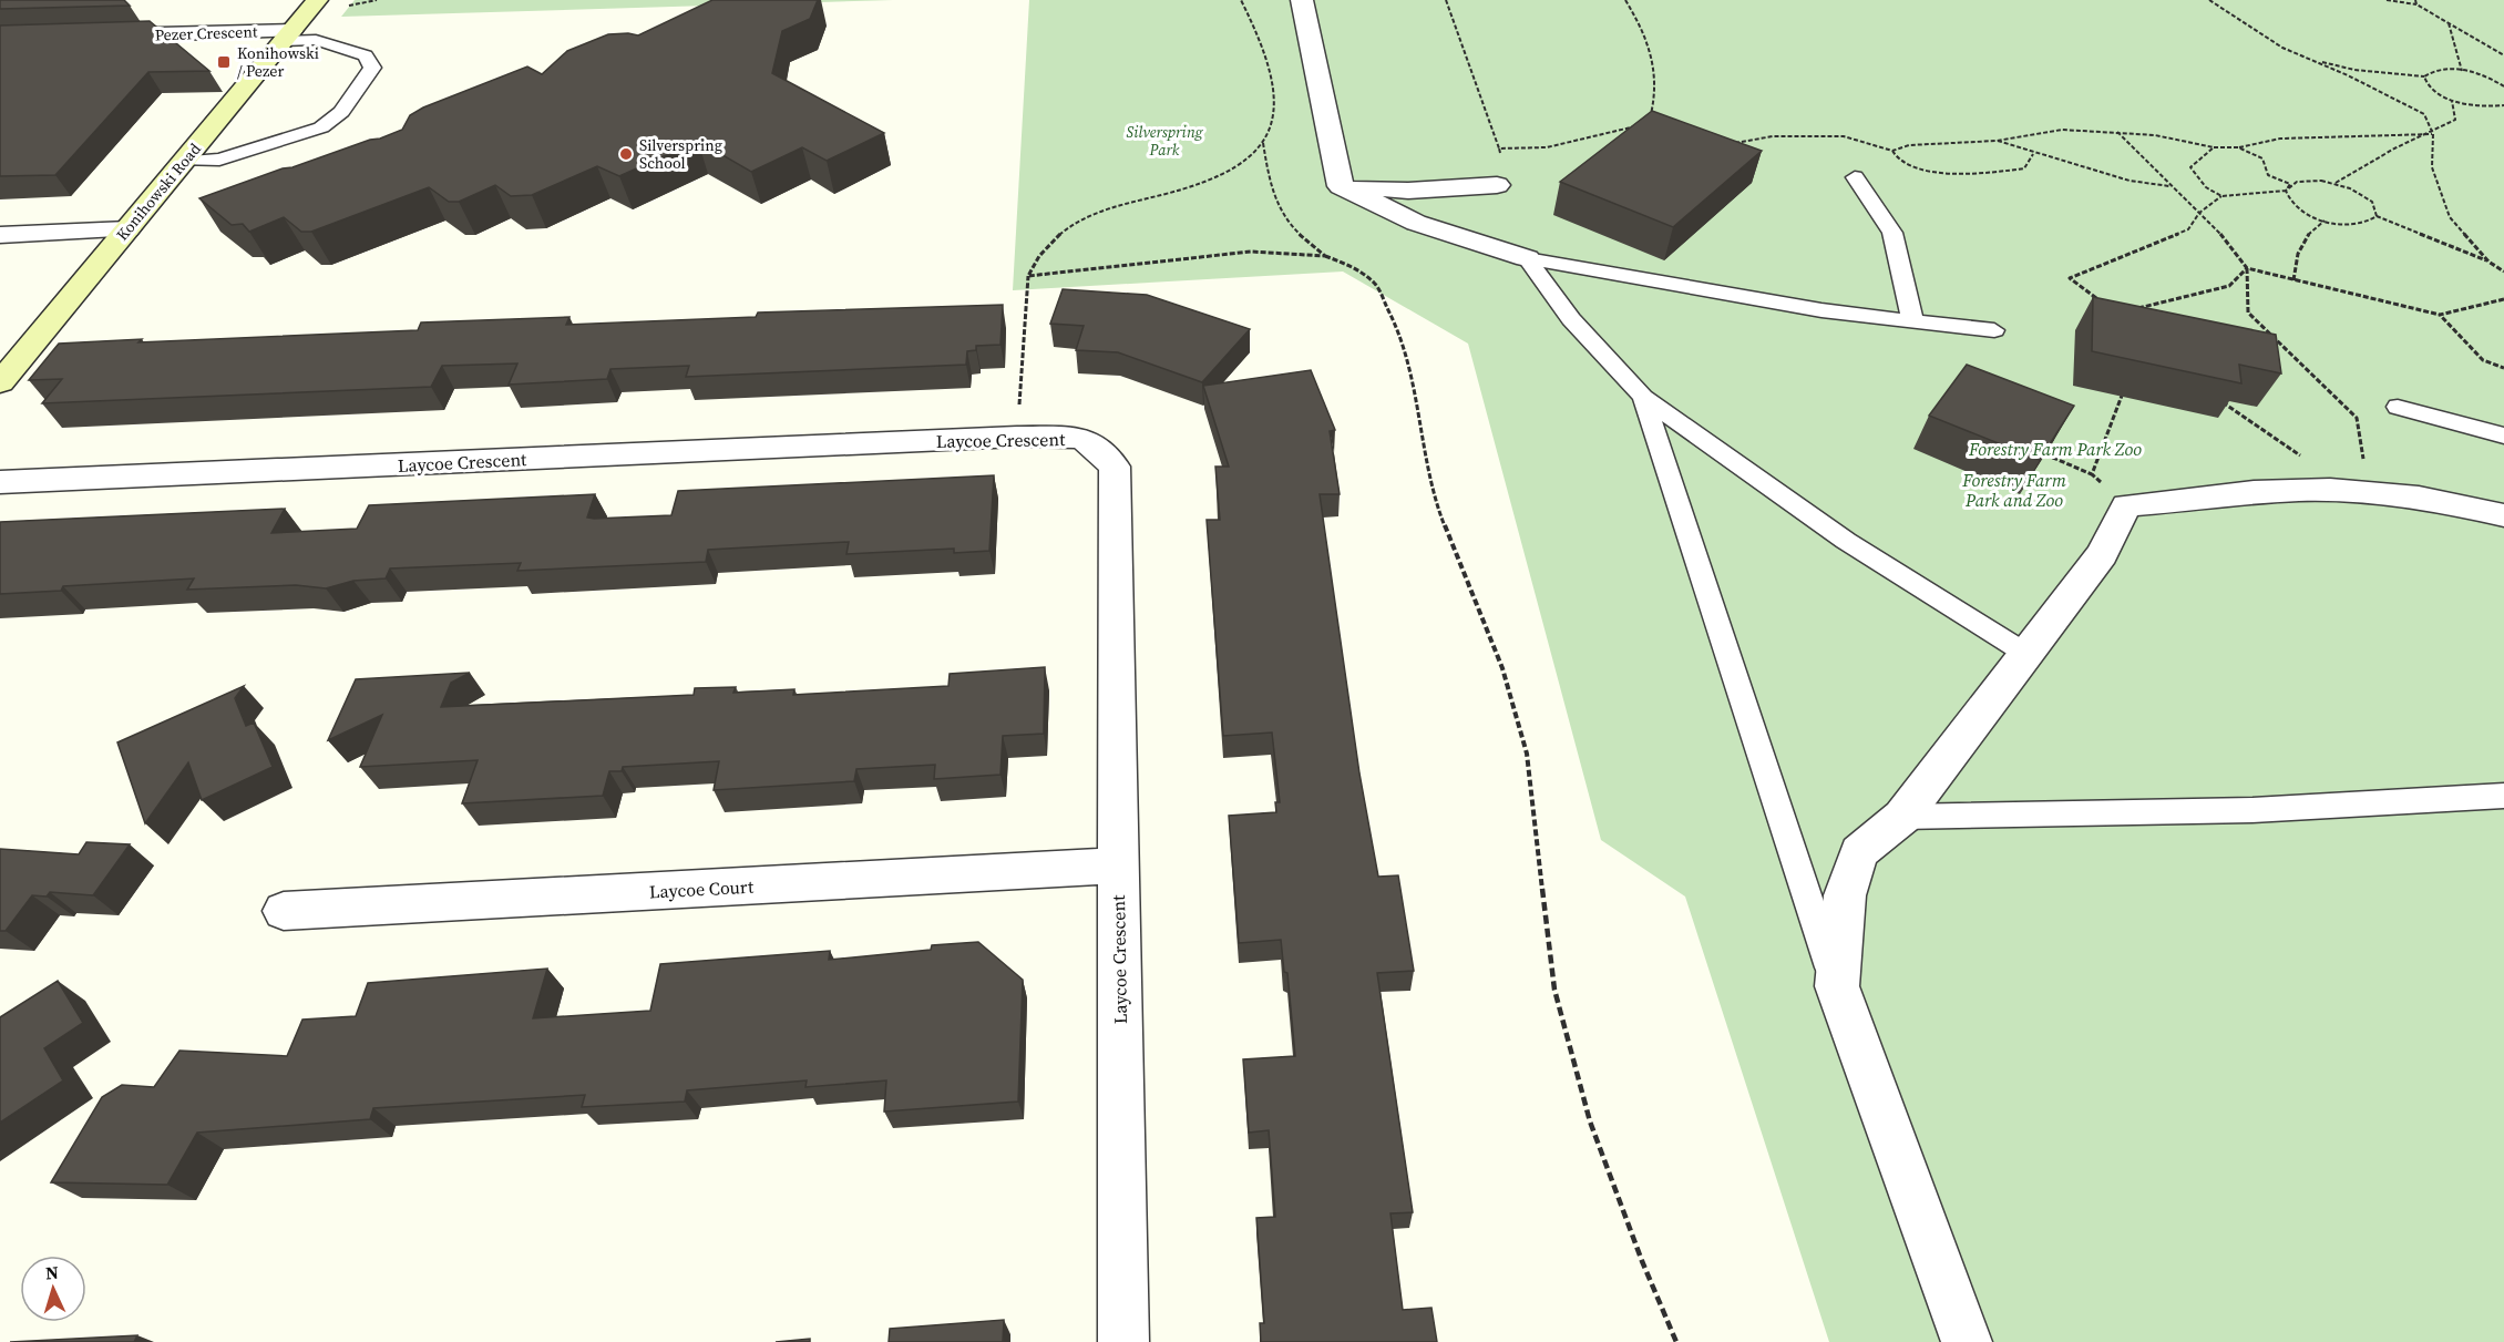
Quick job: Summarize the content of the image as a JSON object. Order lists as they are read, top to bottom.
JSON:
{
  "streets": {
    "street": [
      "Pezer Crescent",
      "Konihowski Road",
      "Laycoe Crescent",
      "Laycoe Court"
    ]
  },
  "crossings": [
    ["Pezer Crescent", "Konihowski Road"],
    ["Laycoe Crescent", "Laycoe Court"]
  ],
  "parks": ["Silverspring Park", "Forestry Farm Park Zoo", "Forestry Farm Park and Zoo"],
  "places": {
    "transit": ["Konihowski / Pezer"],
    "other": ["Silverspring School"]
  },
  "north": "top"
}
